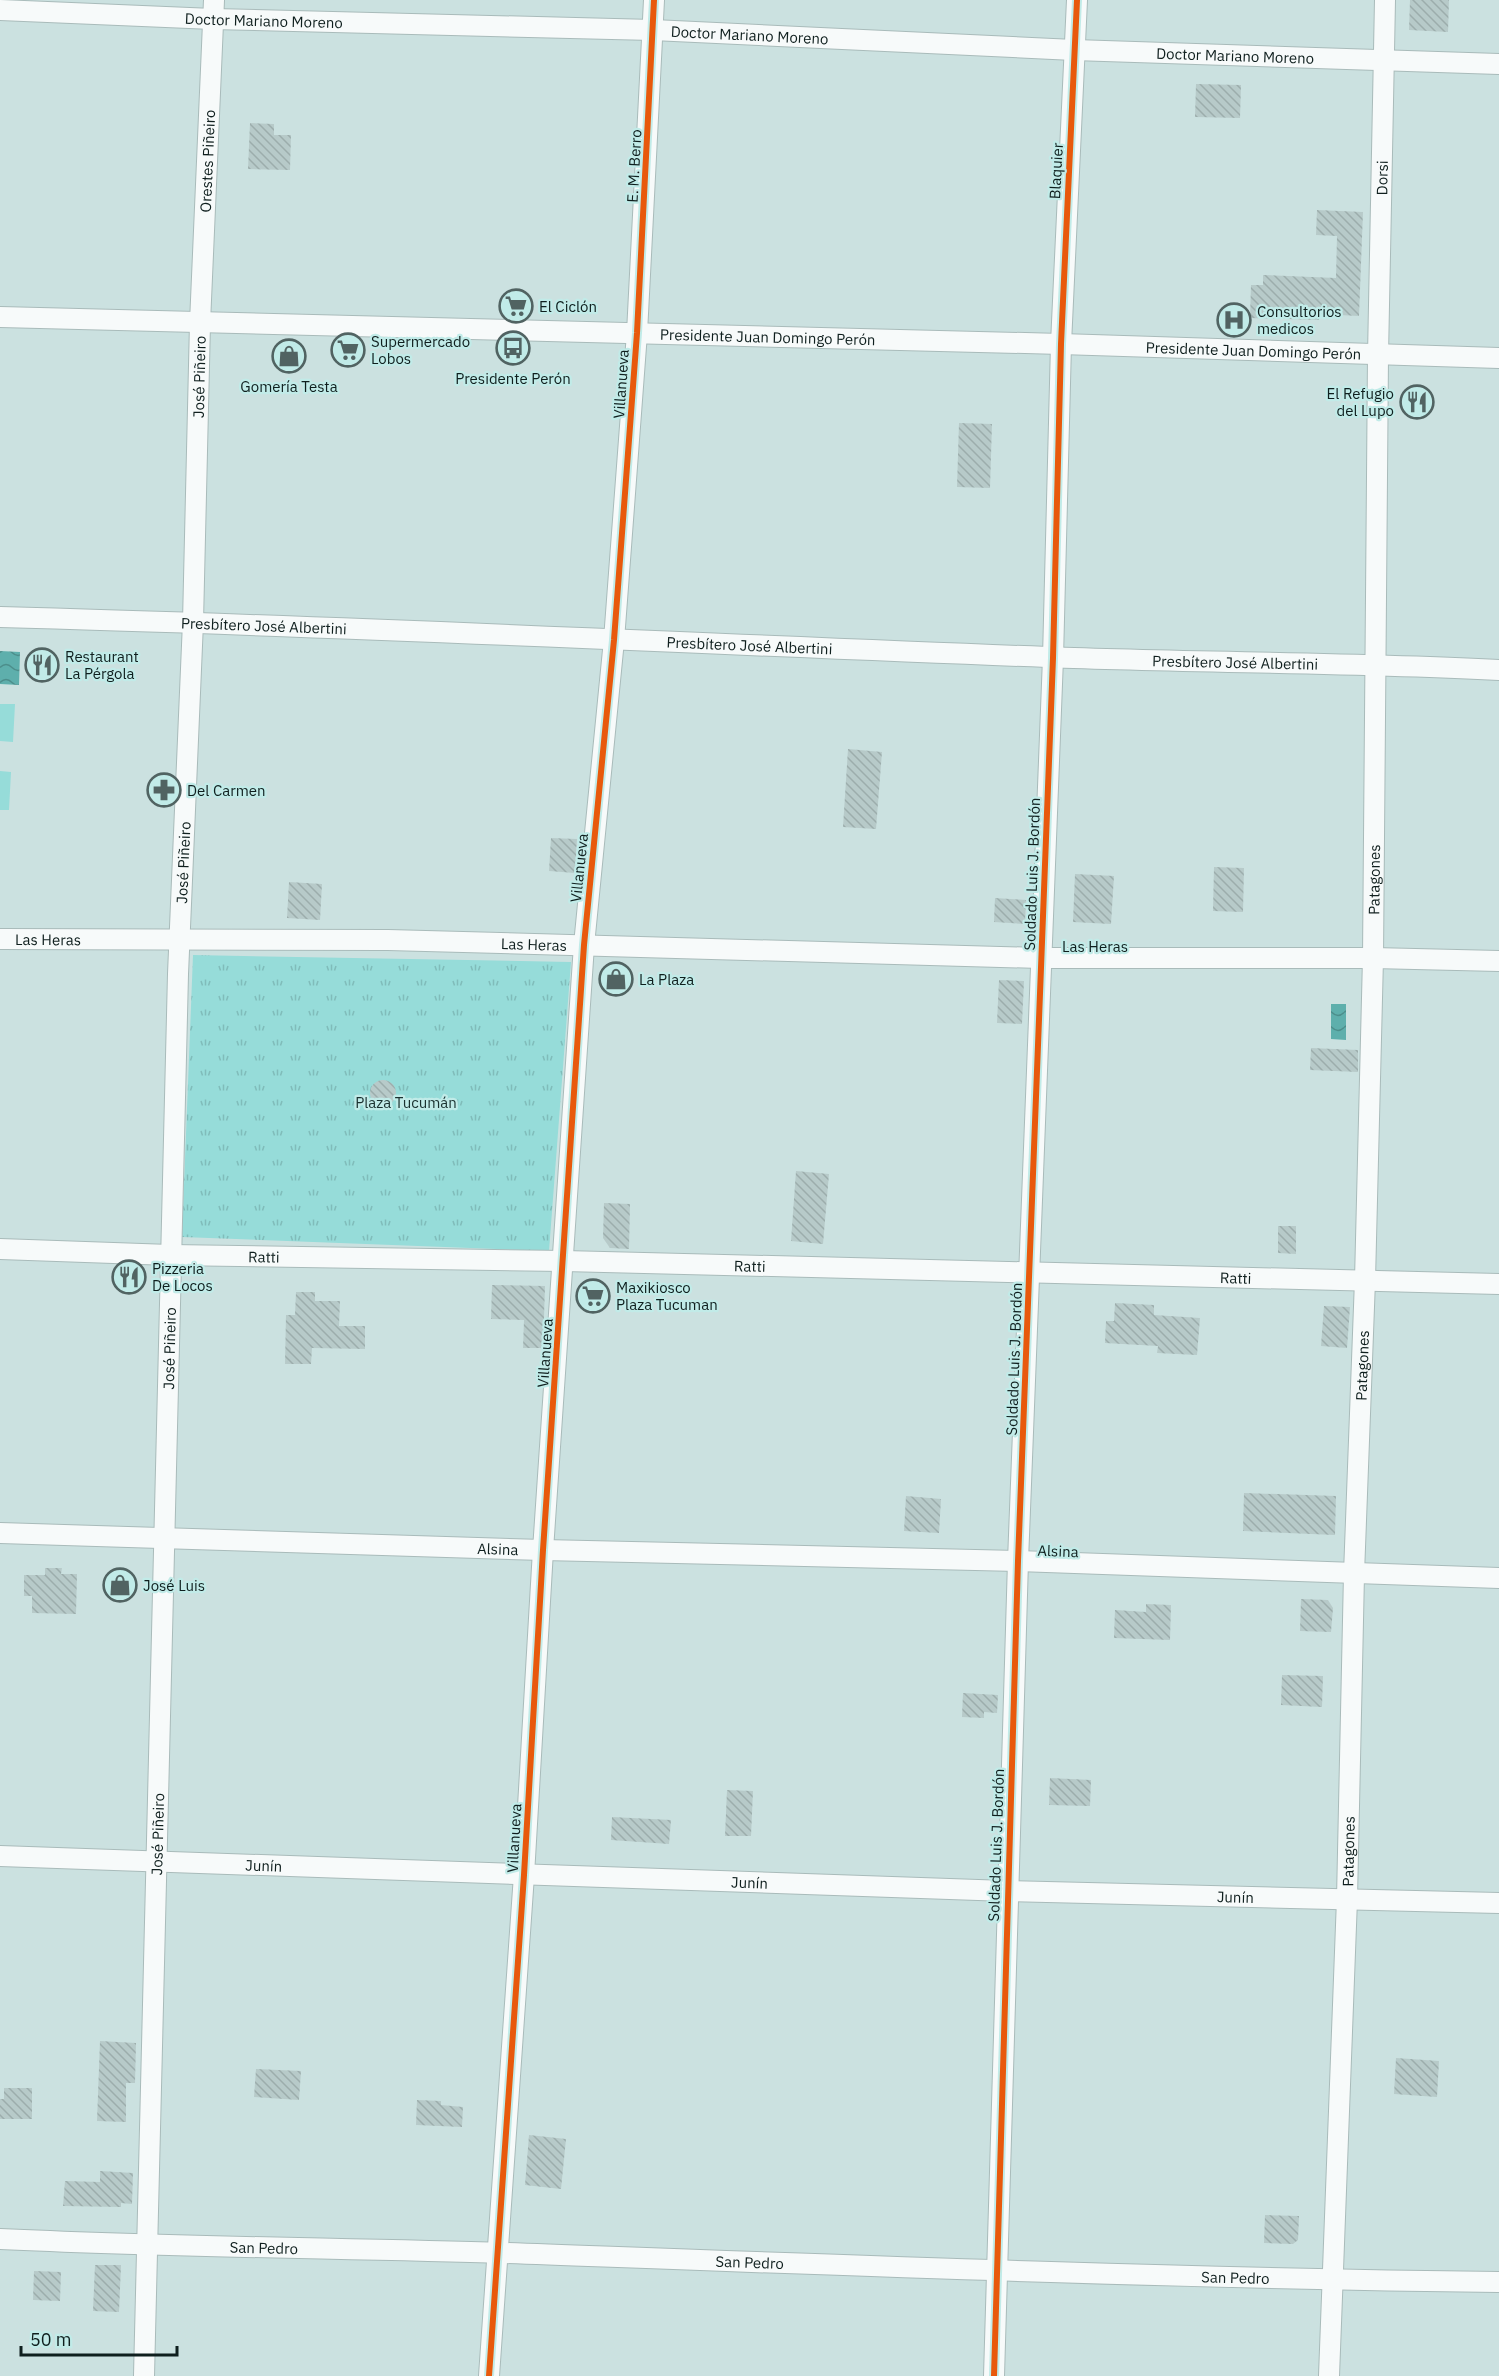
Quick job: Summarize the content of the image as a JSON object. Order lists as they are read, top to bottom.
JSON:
{
  "streets": {
    "street": [
      "Doctor Mariano Moreno",
      "Orestes Piñeiro",
      "E. M. Berro",
      "Blaquier",
      "Dorsi",
      "Presidente Juan Domingo Perón",
      "José Piñeiro",
      "Villanueva",
      "Presbítero José Albertini",
      "Soldado Luis J. Bordón",
      "Patagones",
      "Las Heras",
      "Ratti",
      "Alsina",
      "Junín",
      "San Pedro"
    ]
  },
  "crossings": [
    ["Doctor Mariano Moreno", "Orestes Piñeiro"],
    ["Doctor Mariano Moreno", "E. M. Berro"],
    ["Doctor Mariano Moreno", "Blaquier"],
    ["Doctor Mariano Moreno", "Dorsi"],
    ["Orestes Piñeiro", "Presidente Juan Domingo Perón"],
    ["Orestes Piñeiro", "José Piñeiro"],
    ["E. M. Berro", "Presidente Juan Domingo Perón"],
    ["E. M. Berro", "Villanueva"],
    ["Blaquier", "Presidente Juan Domingo Perón"],
    ["Blaquier", "Soldado Luis J. Bordón"],
    ["Dorsi", "Presidente Juan Domingo Perón"],
    ["Dorsi", "Patagones"],
    ["Presidente Juan Domingo Perón", "José Piñeiro"],
    ["Presidente Juan Domingo Perón", "Villanueva"],
    ["Presidente Juan Domingo Perón", "Soldado Luis J. Bordón"],
    ["Presidente Juan Domingo Perón", "Patagones"],
    ["José Piñeiro", "Presbítero José Albertini"],
    ["José Piñeiro", "Las Heras"],
    ["José Piñeiro", "Ratti"],
    ["José Piñeiro", "Alsina"],
    ["José Piñeiro", "Junín"],
    ["José Piñeiro", "San Pedro"],
    ["Villanueva", "Presbítero José Albertini"],
    ["Villanueva", "Las Heras"],
    ["Villanueva", "Ratti"],
    ["Villanueva", "Alsina"],
    ["Villanueva", "Junín"],
    ["Villanueva", "San Pedro"],
    ["Presbítero José Albertini", "Soldado Luis J. Bordón"],
    ["Presbítero José Albertini", "Patagones"],
    ["Soldado Luis J. Bordón", "Las Heras"],
    ["Soldado Luis J. Bordón", "Ratti"],
    ["Soldado Luis J. Bordón", "Alsina"],
    ["Soldado Luis J. Bordón", "Junín"],
    ["Soldado Luis J. Bordón", "San Pedro"],
    ["Patagones", "Las Heras"],
    ["Patagones", "Ratti"],
    ["Patagones", "Alsina"],
    ["Patagones", "Junín"],
    ["Patagones", "San Pedro"]
  ],
  "parks": ["Plaza Tucumán"],
  "places": {
    "supermarket": ["El Ciclón", "Supermercado Lobos", "Maxikiosco Plaza Tucuman"],
    "hospital": ["Consultorios medicos"],
    "bus stop": ["Presidente Perón"],
    "shop": ["Gomería Testa", "La Plaza", "José Luis"],
    "restaurant": ["El Refugio del Lupo", "Restaurant La Pérgola", "Pizzeria De Locos"],
    "pharmacy": ["Del Carmen"]
  },
  "scale_bar": "50 m"
}
